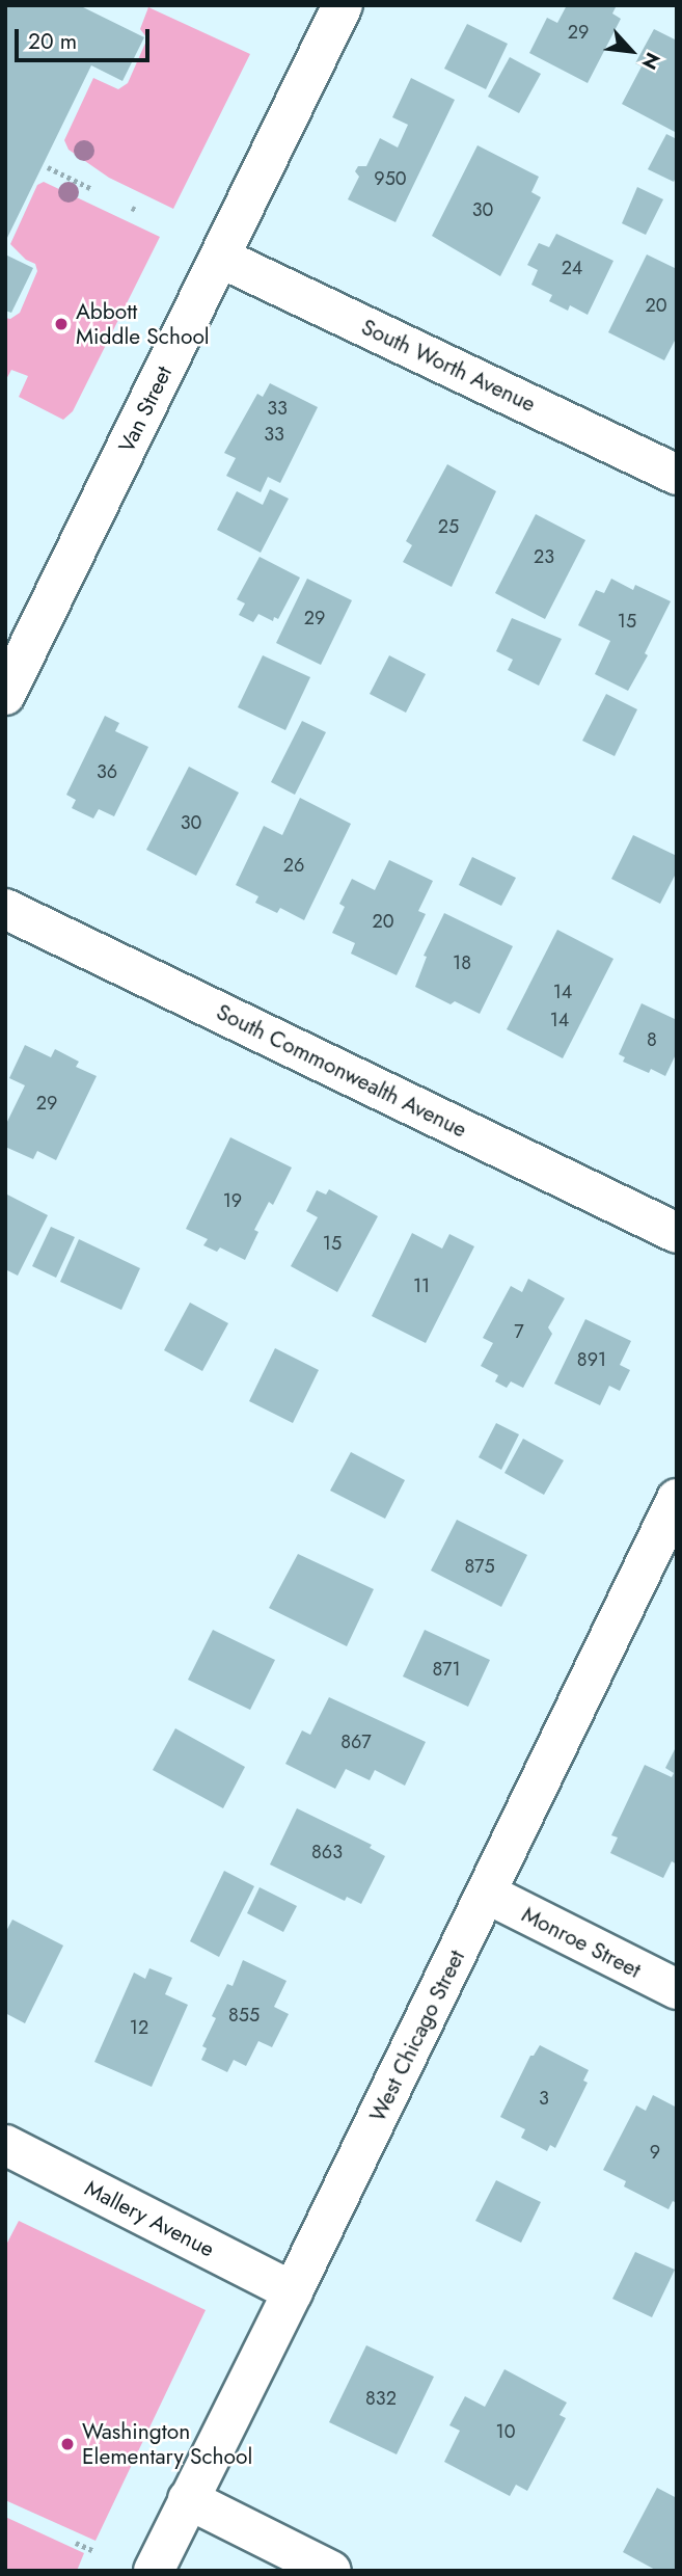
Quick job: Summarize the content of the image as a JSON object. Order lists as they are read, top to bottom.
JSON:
{
  "streets": {
    "street": [
      "South Worth Avenue",
      "Van Street",
      "South Commonwealth Avenue",
      "Monroe Street",
      "West Chicago Street",
      "Mallery Avenue"
    ]
  },
  "crossings": [
    ["South Worth Avenue", "Van Street"],
    ["Monroe Street", "West Chicago Street"],
    ["West Chicago Street", "Mallery Avenue"]
  ],
  "places": ["Abbott Middle School", "Washington Elementary School"],
  "house_numbers": [
    "29",
    "950",
    "30",
    "24",
    "20",
    "33",
    "33",
    "25",
    "23",
    "29",
    "15",
    "36",
    "30",
    "26",
    "20",
    "18",
    "14",
    "14",
    "8",
    "29",
    "19",
    "15",
    "11",
    "7",
    "891",
    "875",
    "871",
    "867",
    "863",
    "855",
    "12",
    "3",
    "9",
    "832",
    "10"
  ],
  "scale_bar": "20 m",
  "north": "bottom right"
}
